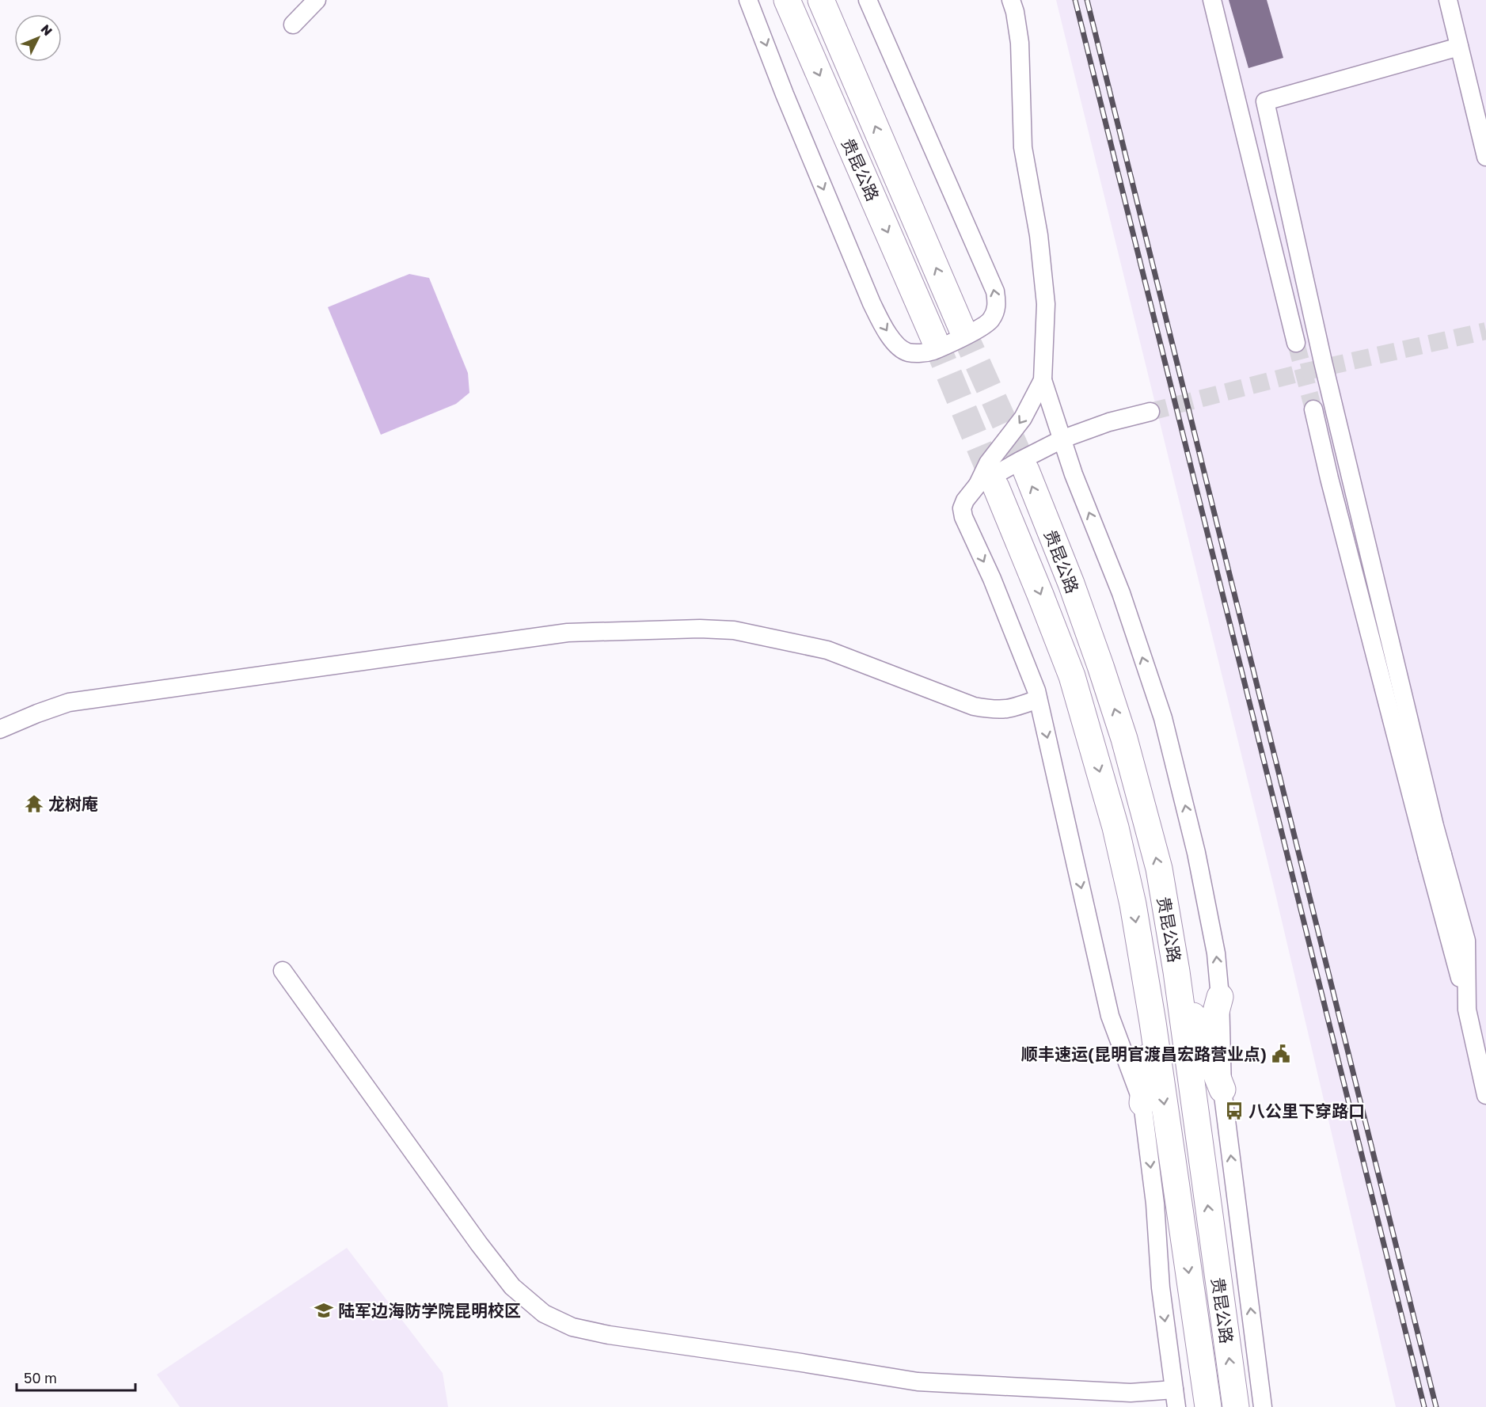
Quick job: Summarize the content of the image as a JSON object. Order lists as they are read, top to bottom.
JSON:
{
  "streets": {
    "highway": ["贵昆公路"]
  },
  "places": {
    "temple": ["龙树庵"],
    "public building": ["顺丰速运(昆明官渡昌宏路营业点)"],
    "bus stop": ["八公里下穿路口"],
    "school or university": ["陆军边海防学院昆明校区"]
  },
  "scale_bar": "50 m",
  "north": "top right"
}
